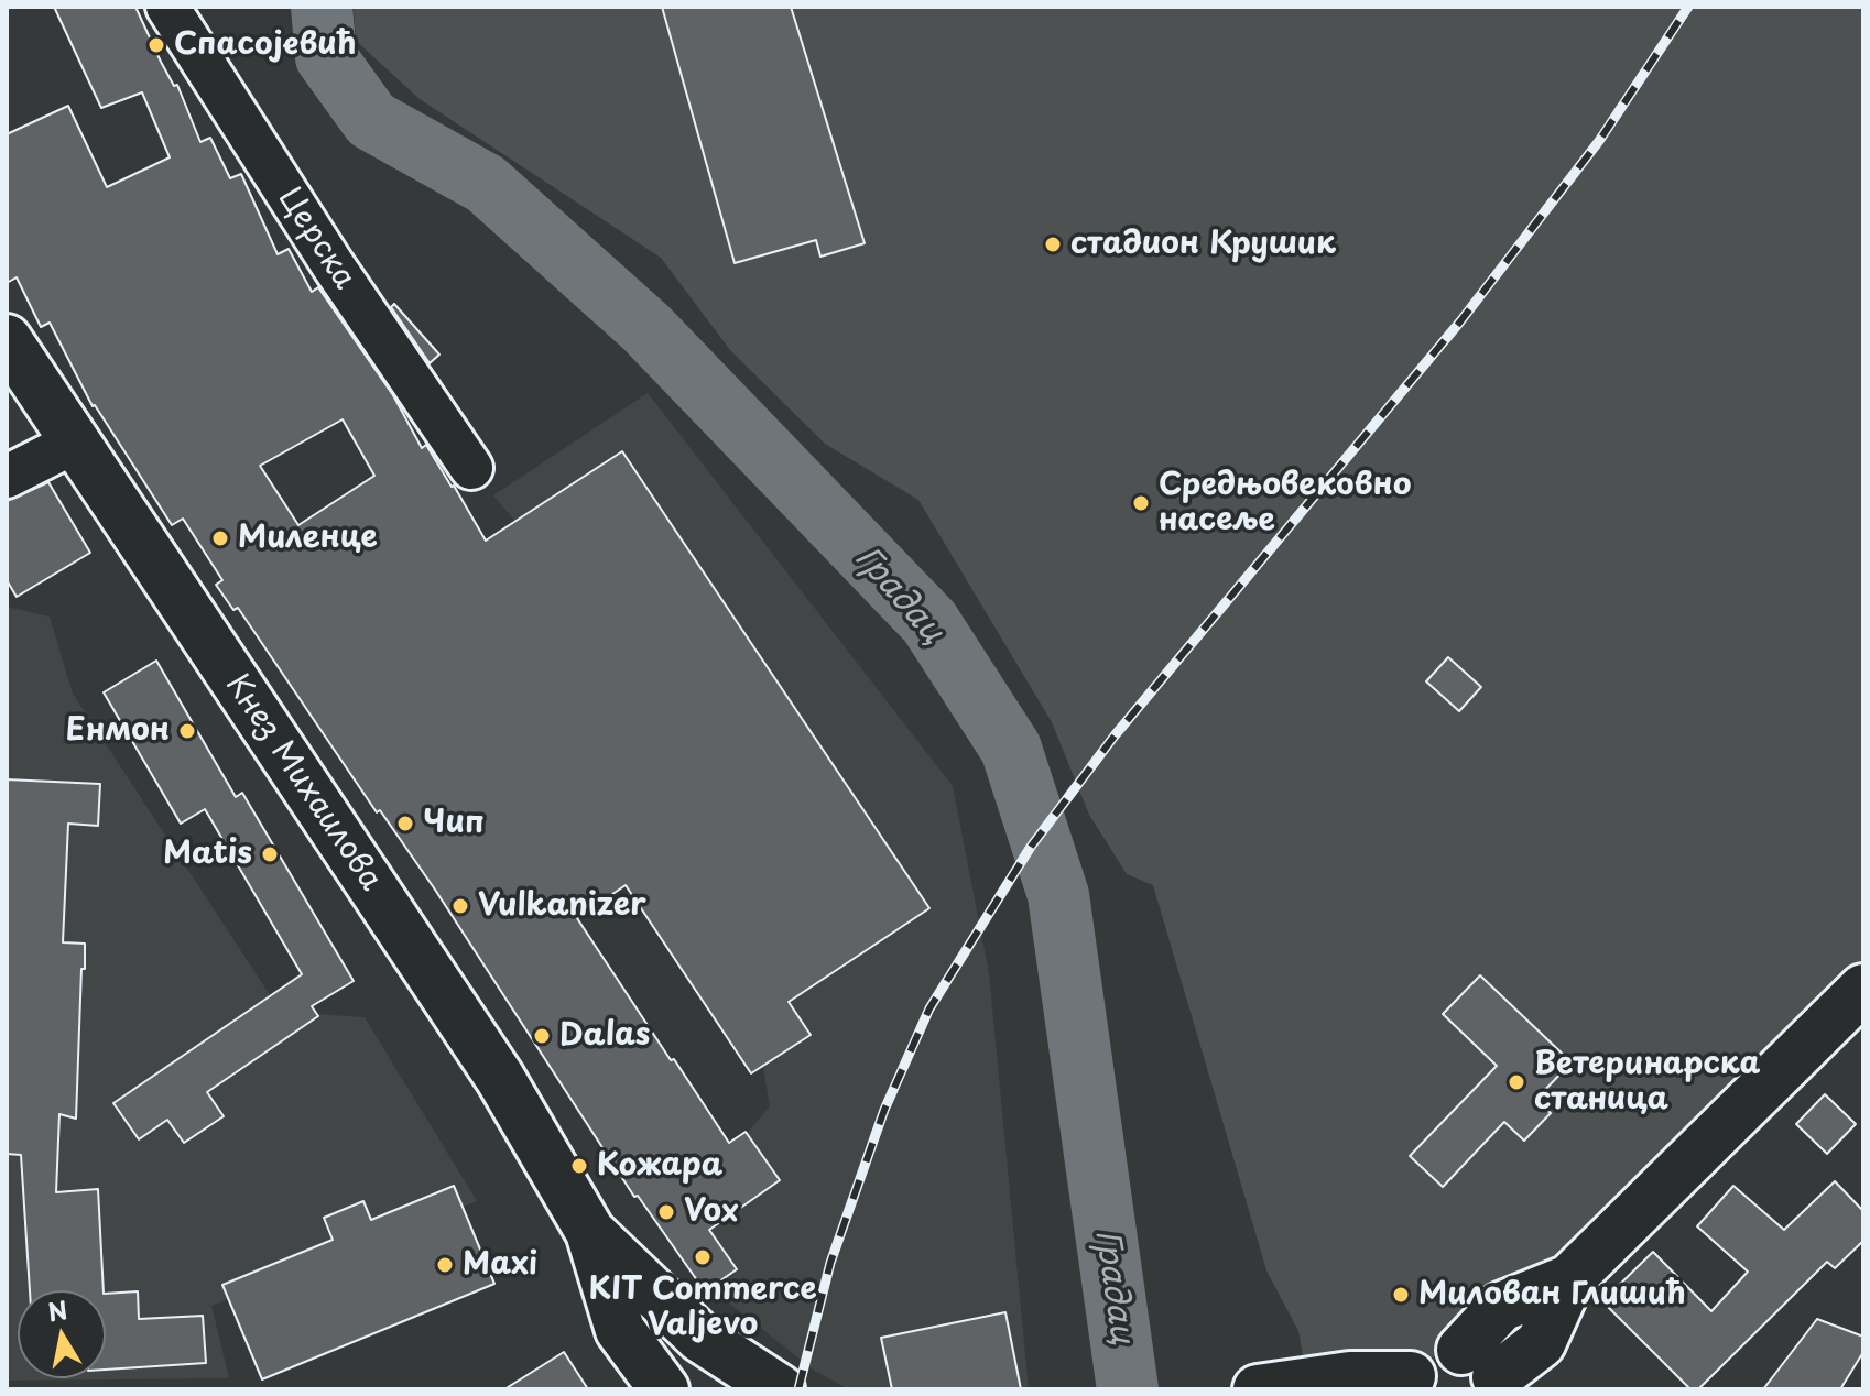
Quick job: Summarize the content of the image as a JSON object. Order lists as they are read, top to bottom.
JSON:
{
  "streets": {
    "main road": ["Кнез Михаилова"],
    "street": ["Церска"]
  },
  "water": ["Градац"],
  "places": [
    "Спасојевић",
    "стадион Крушик",
    "Средњовековно насеље",
    "Миленце",
    "Енмон",
    "Чип",
    "Matis",
    "Vulkanizer",
    "Dalas",
    "Ветеринарска станица",
    "Кожара",
    "Vox",
    "KIT Commerce Valjevo",
    "Maxi",
    "Милован Глишић"
  ],
  "north": "top"
}
